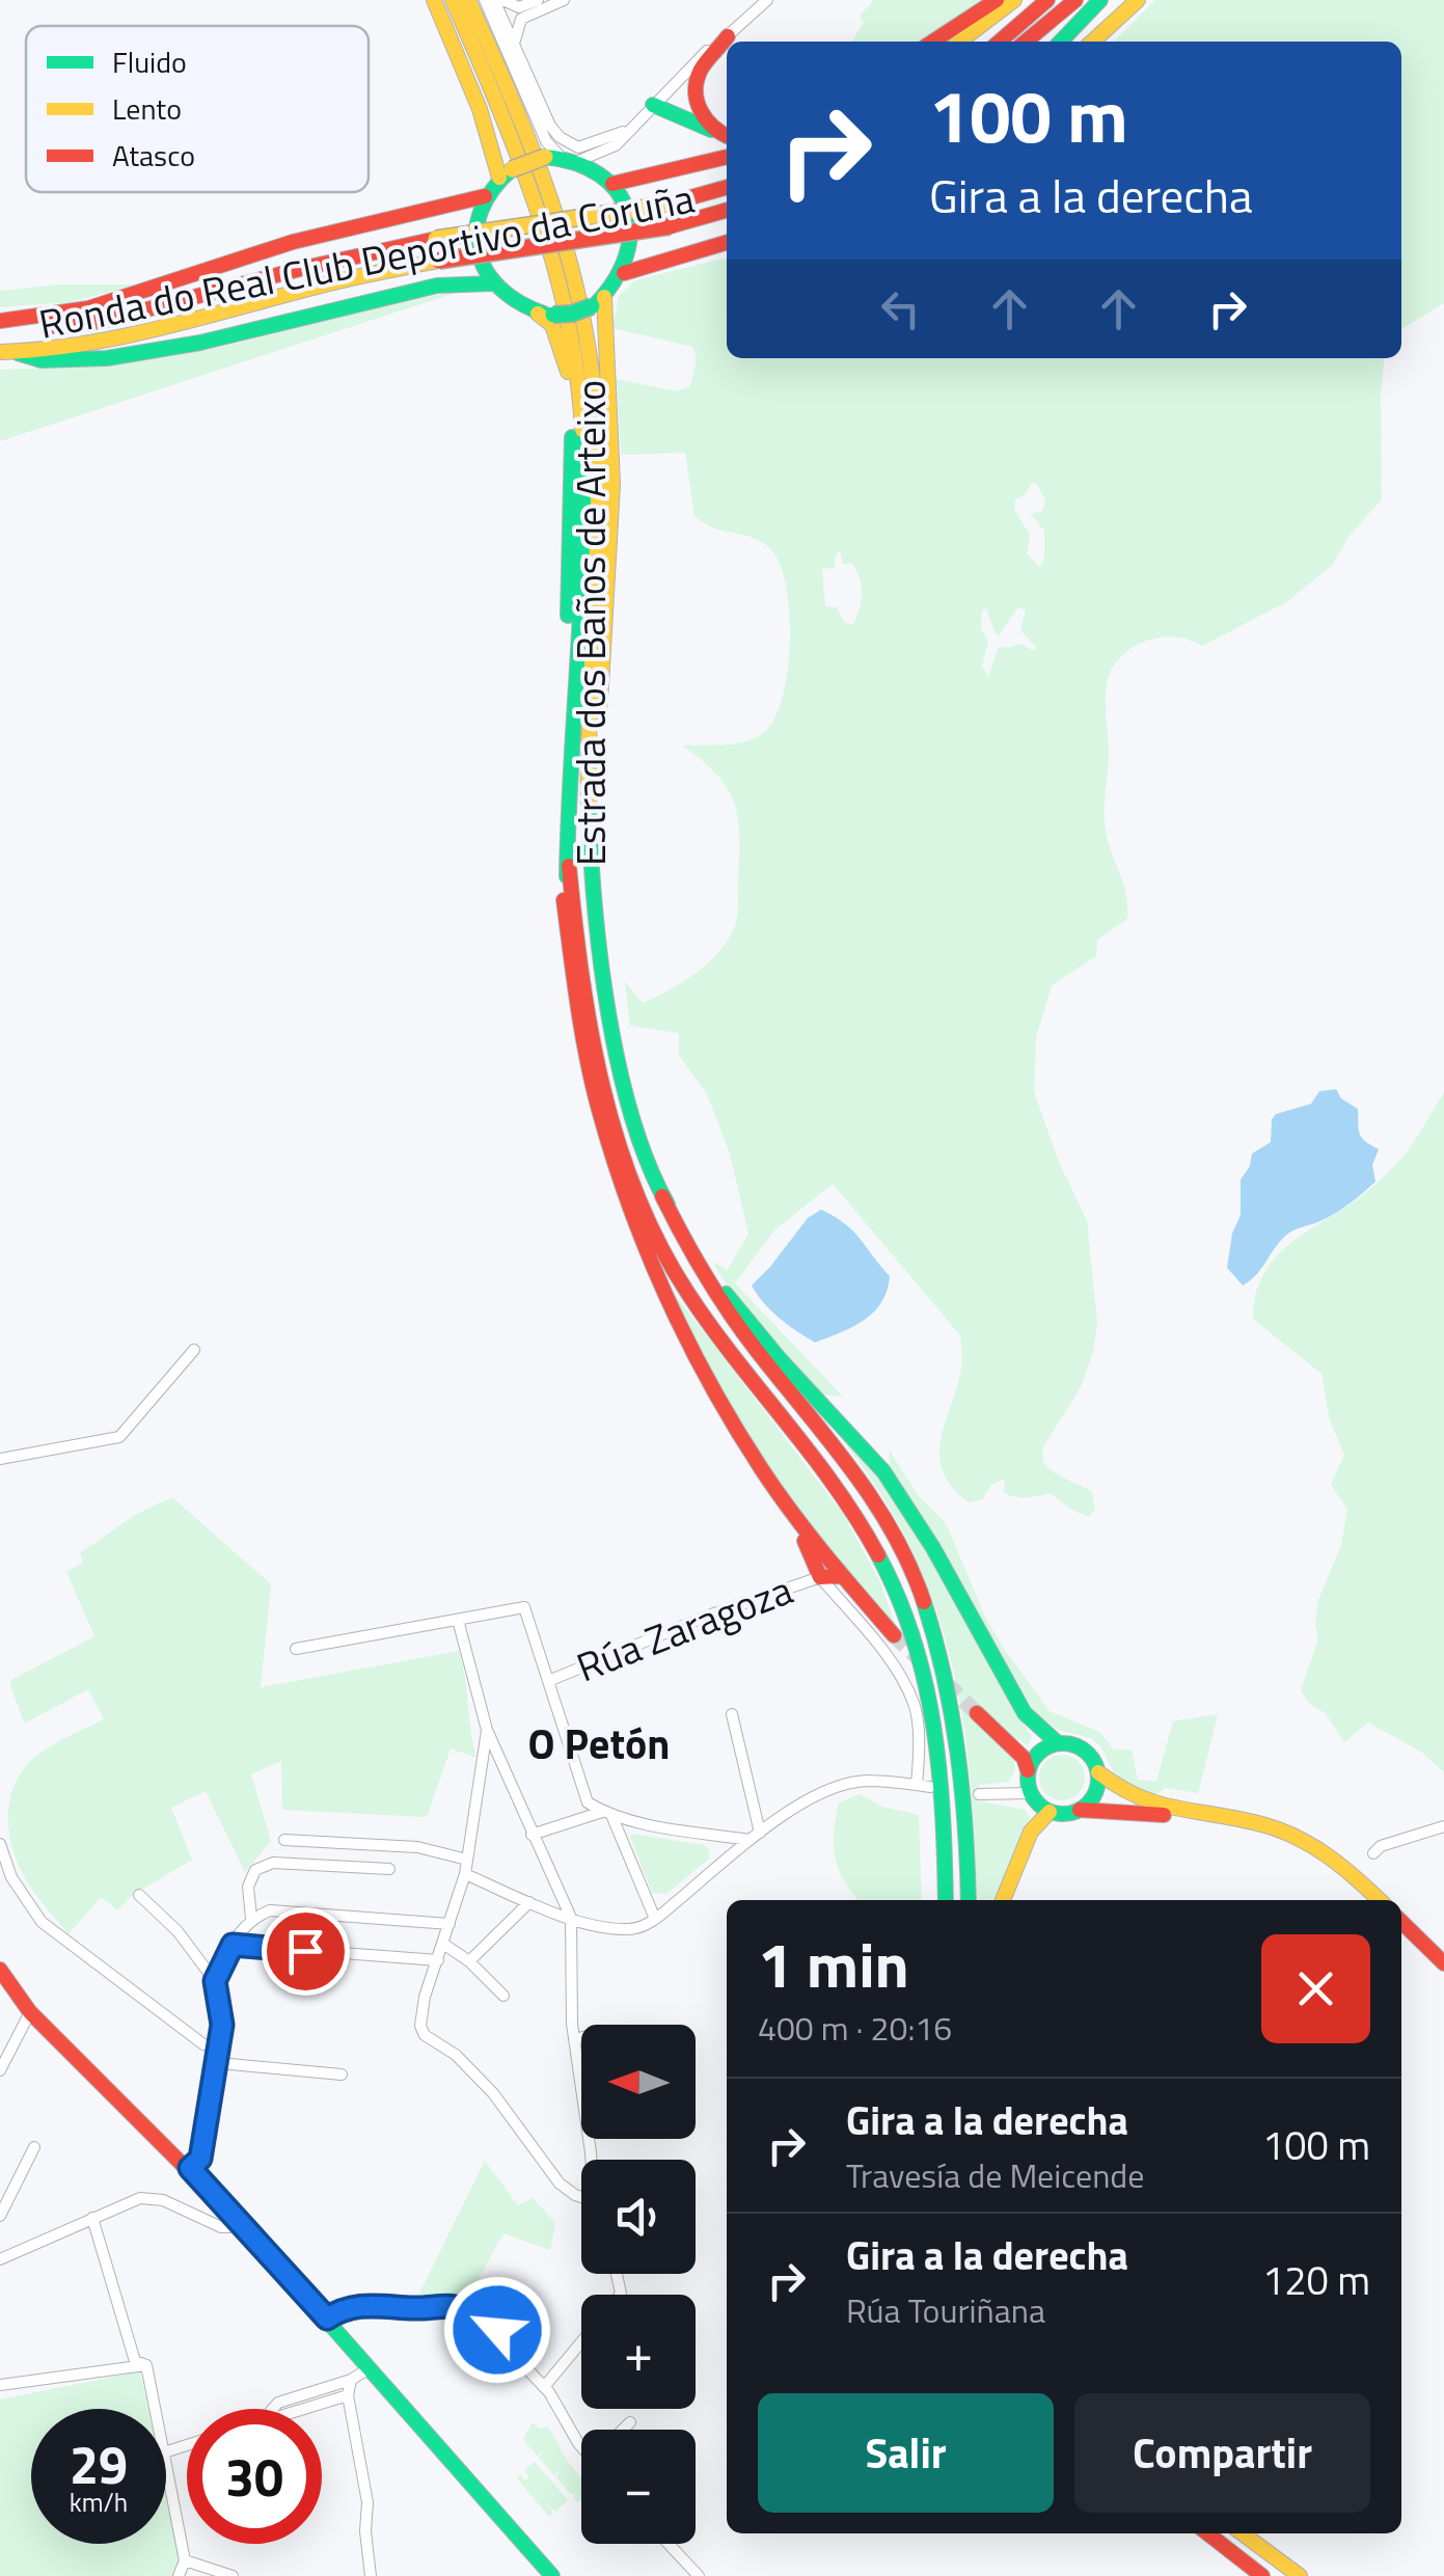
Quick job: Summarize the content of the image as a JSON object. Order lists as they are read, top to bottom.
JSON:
{
  "streets": {
    "main road": ["Ronda do Real Club Deportivo da Coruña", "Estrada dos Baños de Arteixo"],
    "street": ["Rúa Zaragoza"]
  },
  "districts": ["O Petón"],
  "legend": ["Fluido", "Lento", "Atasco"],
  "north": "left",
  "page": {
    "turn": ["100 m", "Gira a la derecha"],
    "heading": ["1 min", "400 m · 20:16"],
    "map_buttons": ["+", "−"],
    "list": [
      {
        "name": "Gira a la derecha",
        "note": "Travesía de Meicende",
        "value": "100 m"
      },
      {
        "name": "Gira a la derecha",
        "note": "Rúa Touriñana",
        "value": "120 m"
      }
    ],
    "buttons": ["Salir", "Compartir"],
    "speed": "29 km/h",
    "limit": "30"
  }
}
